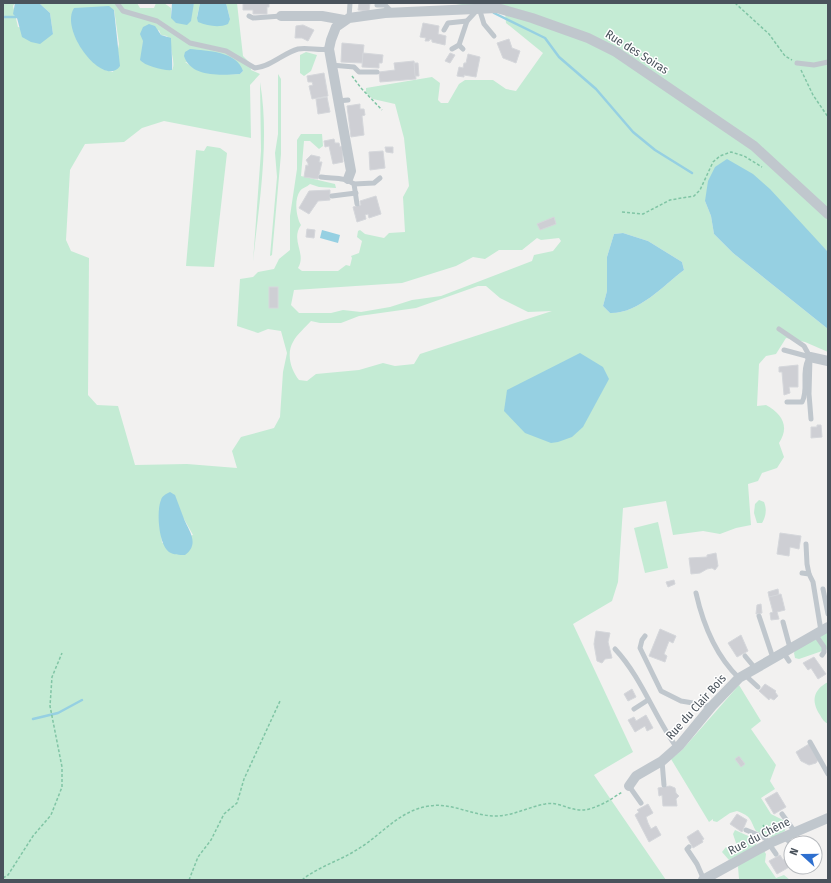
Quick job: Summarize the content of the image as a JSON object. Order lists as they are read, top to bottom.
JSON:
{
  "streets": {
    "street": ["Rue des Soiras", "Rue du Clair Bois", "Rue du Chêne"]
  },
  "north": "left"
}
